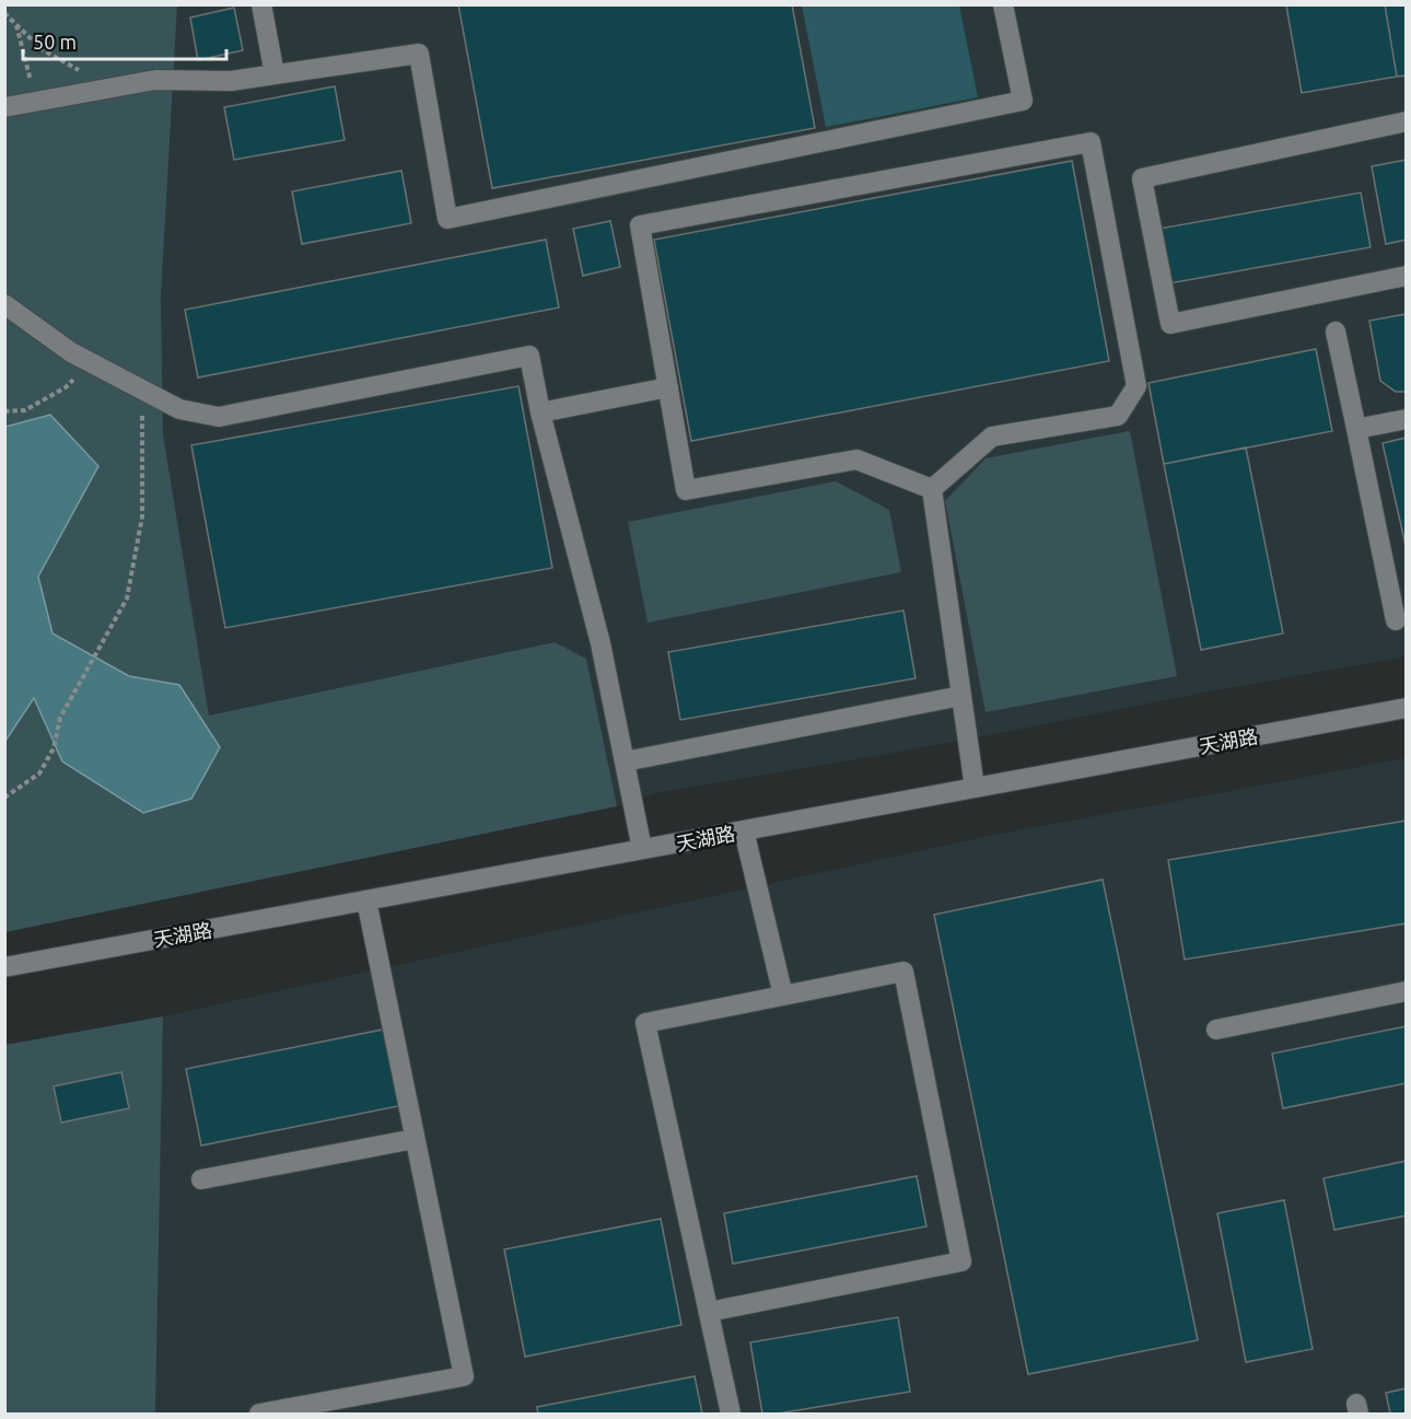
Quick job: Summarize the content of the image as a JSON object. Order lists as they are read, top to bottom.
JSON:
{
  "streets": {
    "street": ["天湖路"]
  },
  "scale_bar": "50 m"
}
